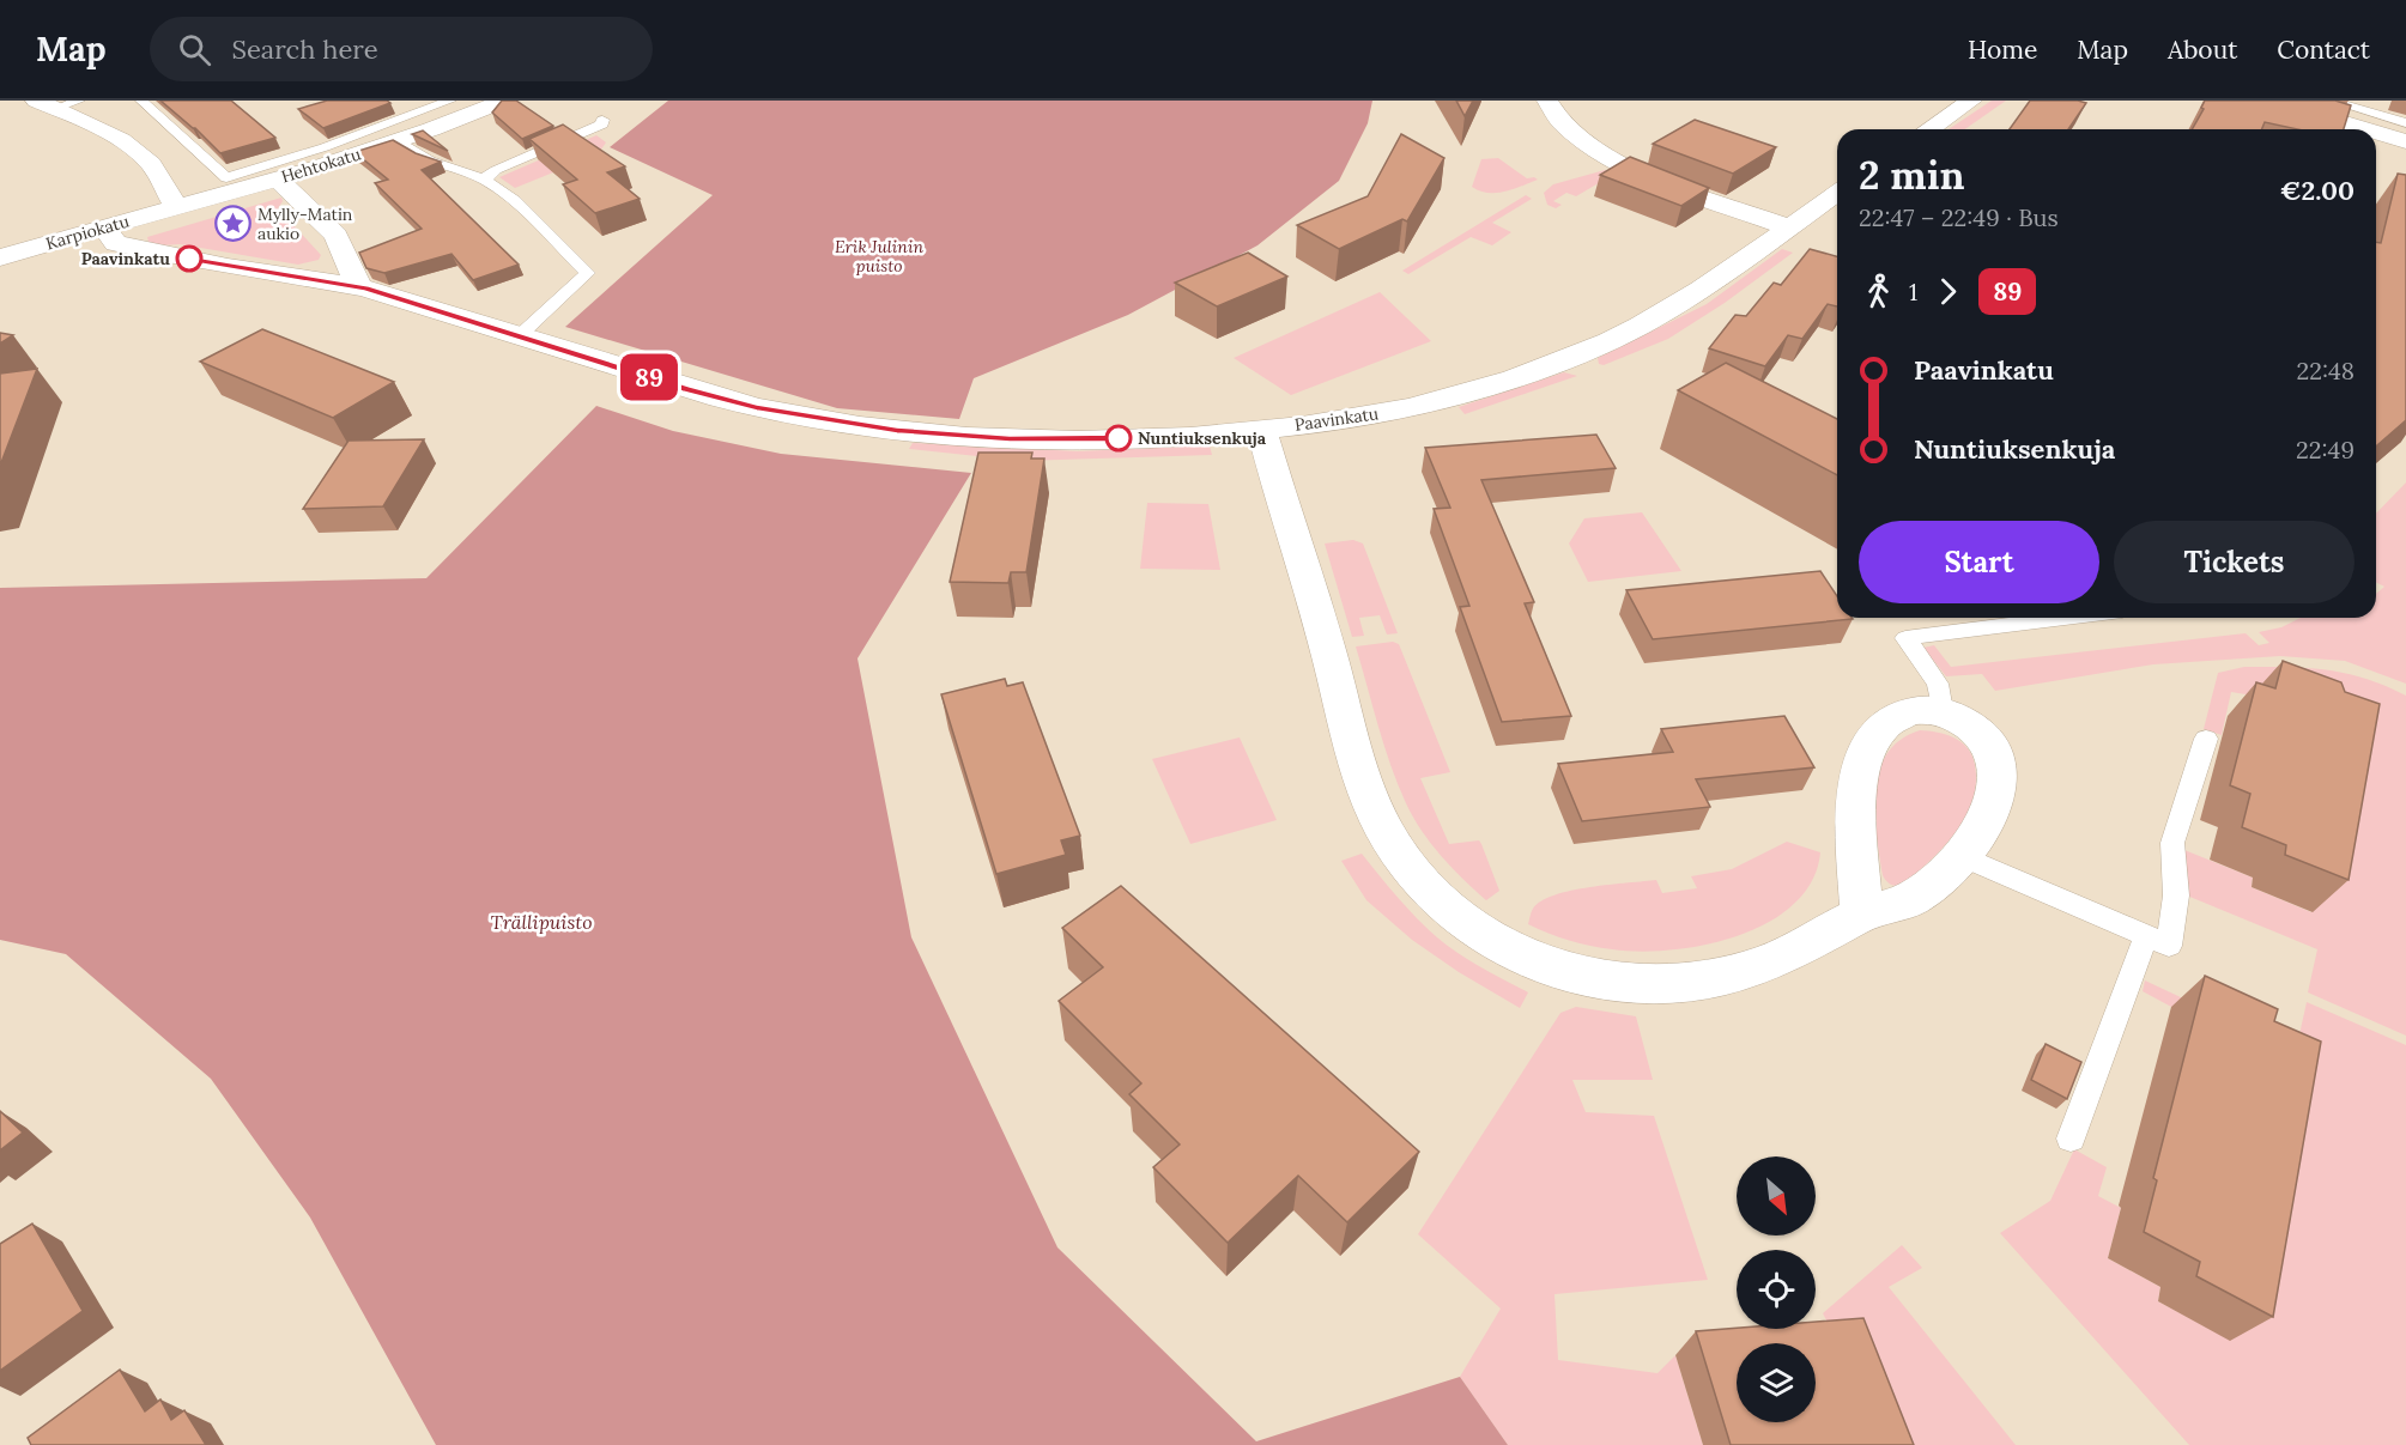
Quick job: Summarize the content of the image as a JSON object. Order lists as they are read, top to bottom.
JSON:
{
  "streets": {
    "street": ["Hehtokatu", "Karpiokatu", "Paavinkatu"]
  },
  "crossings": [
    ["Hehtokatu", "Karpiokatu"],
    ["Karpiokatu", "Paavinkatu"]
  ],
  "parks": ["Erik Julinin puisto", "Trällipuisto"],
  "places": {
    "place": ["Mylly-Matin aukio"],
    "other": ["Paavinkatu", "Nuntiuksenkuja"]
  },
  "lines": ["bus line 89"],
  "north": "bottom right",
  "page": {
    "header": "Map",
    "search": "Search here",
    "nav": [
      "Home",
      "Map",
      "About",
      "Contact"
    ],
    "on_map": "89",
    "heading": ["2 min", "22:47 – 22:49 · Bus", "€2.00"],
    "legs": ["1", "89"],
    "list": [
      {
        "name": "Paavinkatu",
        "value": "22:48"
      },
      {
        "name": "Nuntiuksenkuja",
        "value": "22:49"
      }
    ],
    "buttons": ["Start", "Tickets"]
  }
}
